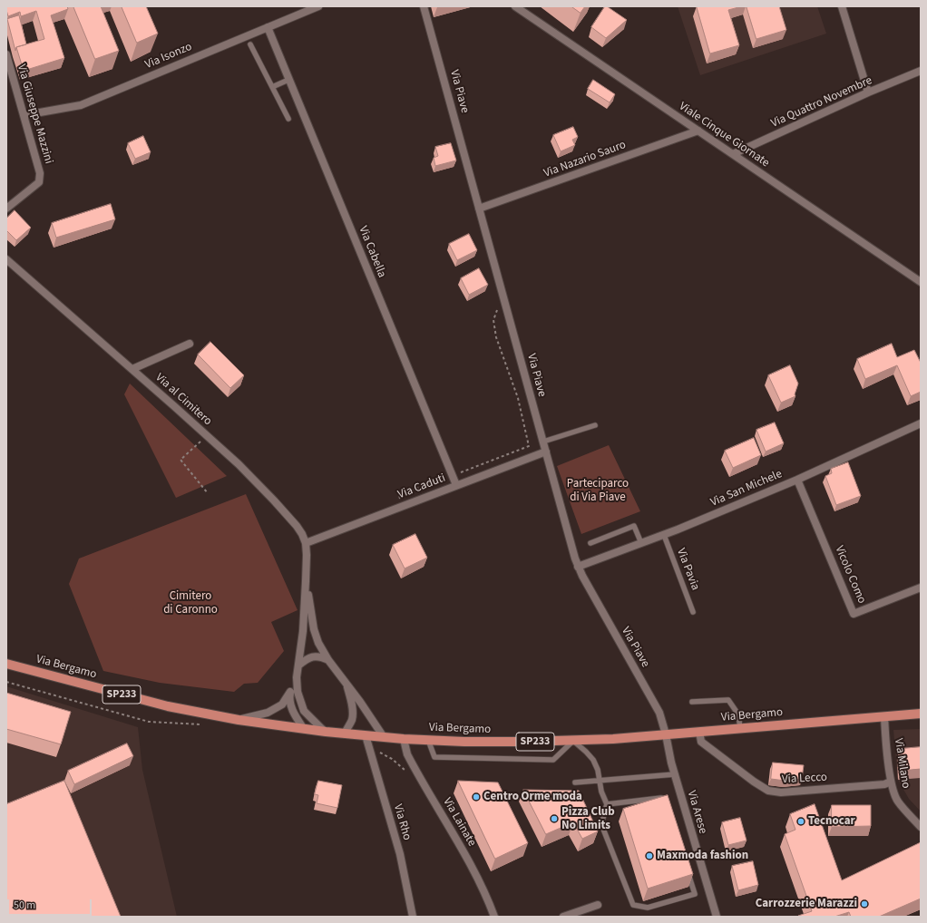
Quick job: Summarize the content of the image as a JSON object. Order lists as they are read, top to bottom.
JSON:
{
  "streets": {
    "main road": ["Via Bergamo", "SP233"],
    "street": [
      "Via Isonzo",
      "Via Piave",
      "Via Quattro Novembre",
      "Via Giuseppe Mazzini",
      "Viale Cinque Giornate",
      "Via Nazario Sauro",
      "Via Cabella",
      "Via al Cimitero",
      "Via Caduti",
      "Via San Michele",
      "Vicolo Como",
      "Via Milano",
      "Via Lecco",
      "Via Arese",
      "Via Rho",
      "Via Lainate"
    ],
    "lane": ["Via Pavia"]
  },
  "crossings": [
    ["Via Isonzo", "Via Giuseppe Mazzini"],
    ["Via Isonzo", "Via Cabella"],
    ["Via Piave", "Via Nazario Sauro"],
    ["Via Piave", "Via Caduti"],
    ["Via Piave", "Via San Michele"],
    ["Via Piave", "Via Bergamo"],
    ["Via Piave", "Via Arese"],
    ["Via Quattro Novembre", "Viale Cinque Giornate"],
    ["Viale Cinque Giornate", "Via Nazario Sauro"],
    ["Via Cabella", "Via Caduti"],
    ["Via al Cimitero", "Via Caduti"],
    ["Via San Michele", "Via Pavia"],
    ["Via San Michele", "Vicolo Como"],
    ["Via Bergamo", "Via Milano"],
    ["Via Bergamo", "Via Lecco"],
    ["Via Bergamo", "Via Arese"],
    ["Via Bergamo", "Via Rho"],
    ["Via Bergamo", "Via Lainate"],
    ["Via Milano", "Via Lecco"]
  ],
  "parks": ["Parteciparco di Via Piave", "Cimitero di Caronno"],
  "places": [
    "Centro Orme moda",
    "Pizza Club No Limits",
    "Tecnocar",
    "Maxmoda fashion",
    "Carrozzerie Marazzi"
  ],
  "scale_bar": "50 m"
}
